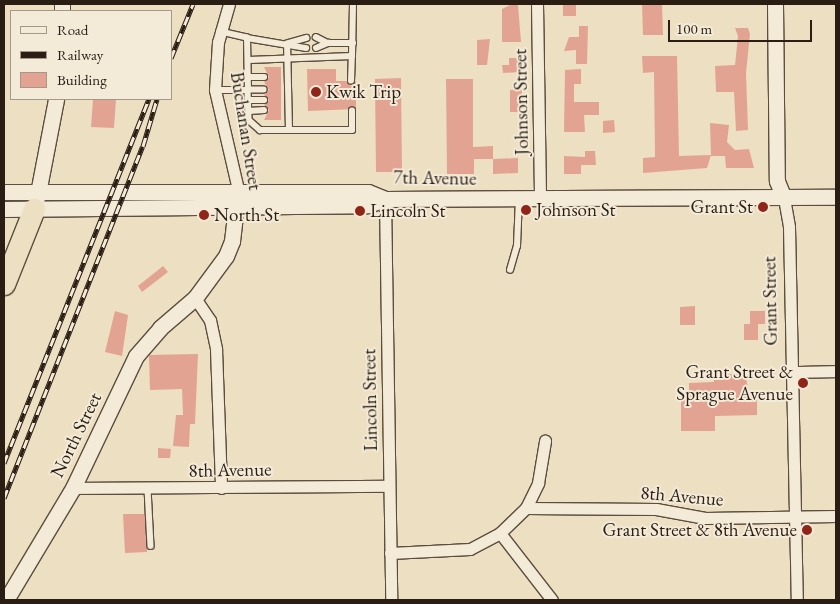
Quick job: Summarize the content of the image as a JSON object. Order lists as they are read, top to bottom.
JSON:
{
  "streets": {
    "street": [
      "Johnson Street",
      "Buchanan Street",
      "7th Avenue",
      "Grant Street",
      "Lincoln Street",
      "North Street",
      "8th Avenue"
    ]
  },
  "crossings": [
    ["Johnson Street", "7th Avenue"],
    ["Buchanan Street", "7th Avenue"],
    ["Buchanan Street", "North Street"],
    ["7th Avenue", "Grant Street"],
    ["7th Avenue", "Lincoln Street"],
    ["Grant Street", "8th Avenue"],
    ["Lincoln Street", "8th Avenue"],
    ["North Street", "8th Avenue"]
  ],
  "places": [
    "Kwik Trip",
    "Grant St",
    "Johnson St",
    "Lincoln St",
    "North St",
    "Grant Street & Sprague Avenue",
    "Grant Street & 8th Avenue"
  ],
  "legend": ["Road", "Railway", "Building"],
  "scale_bar": "100 m"
}
